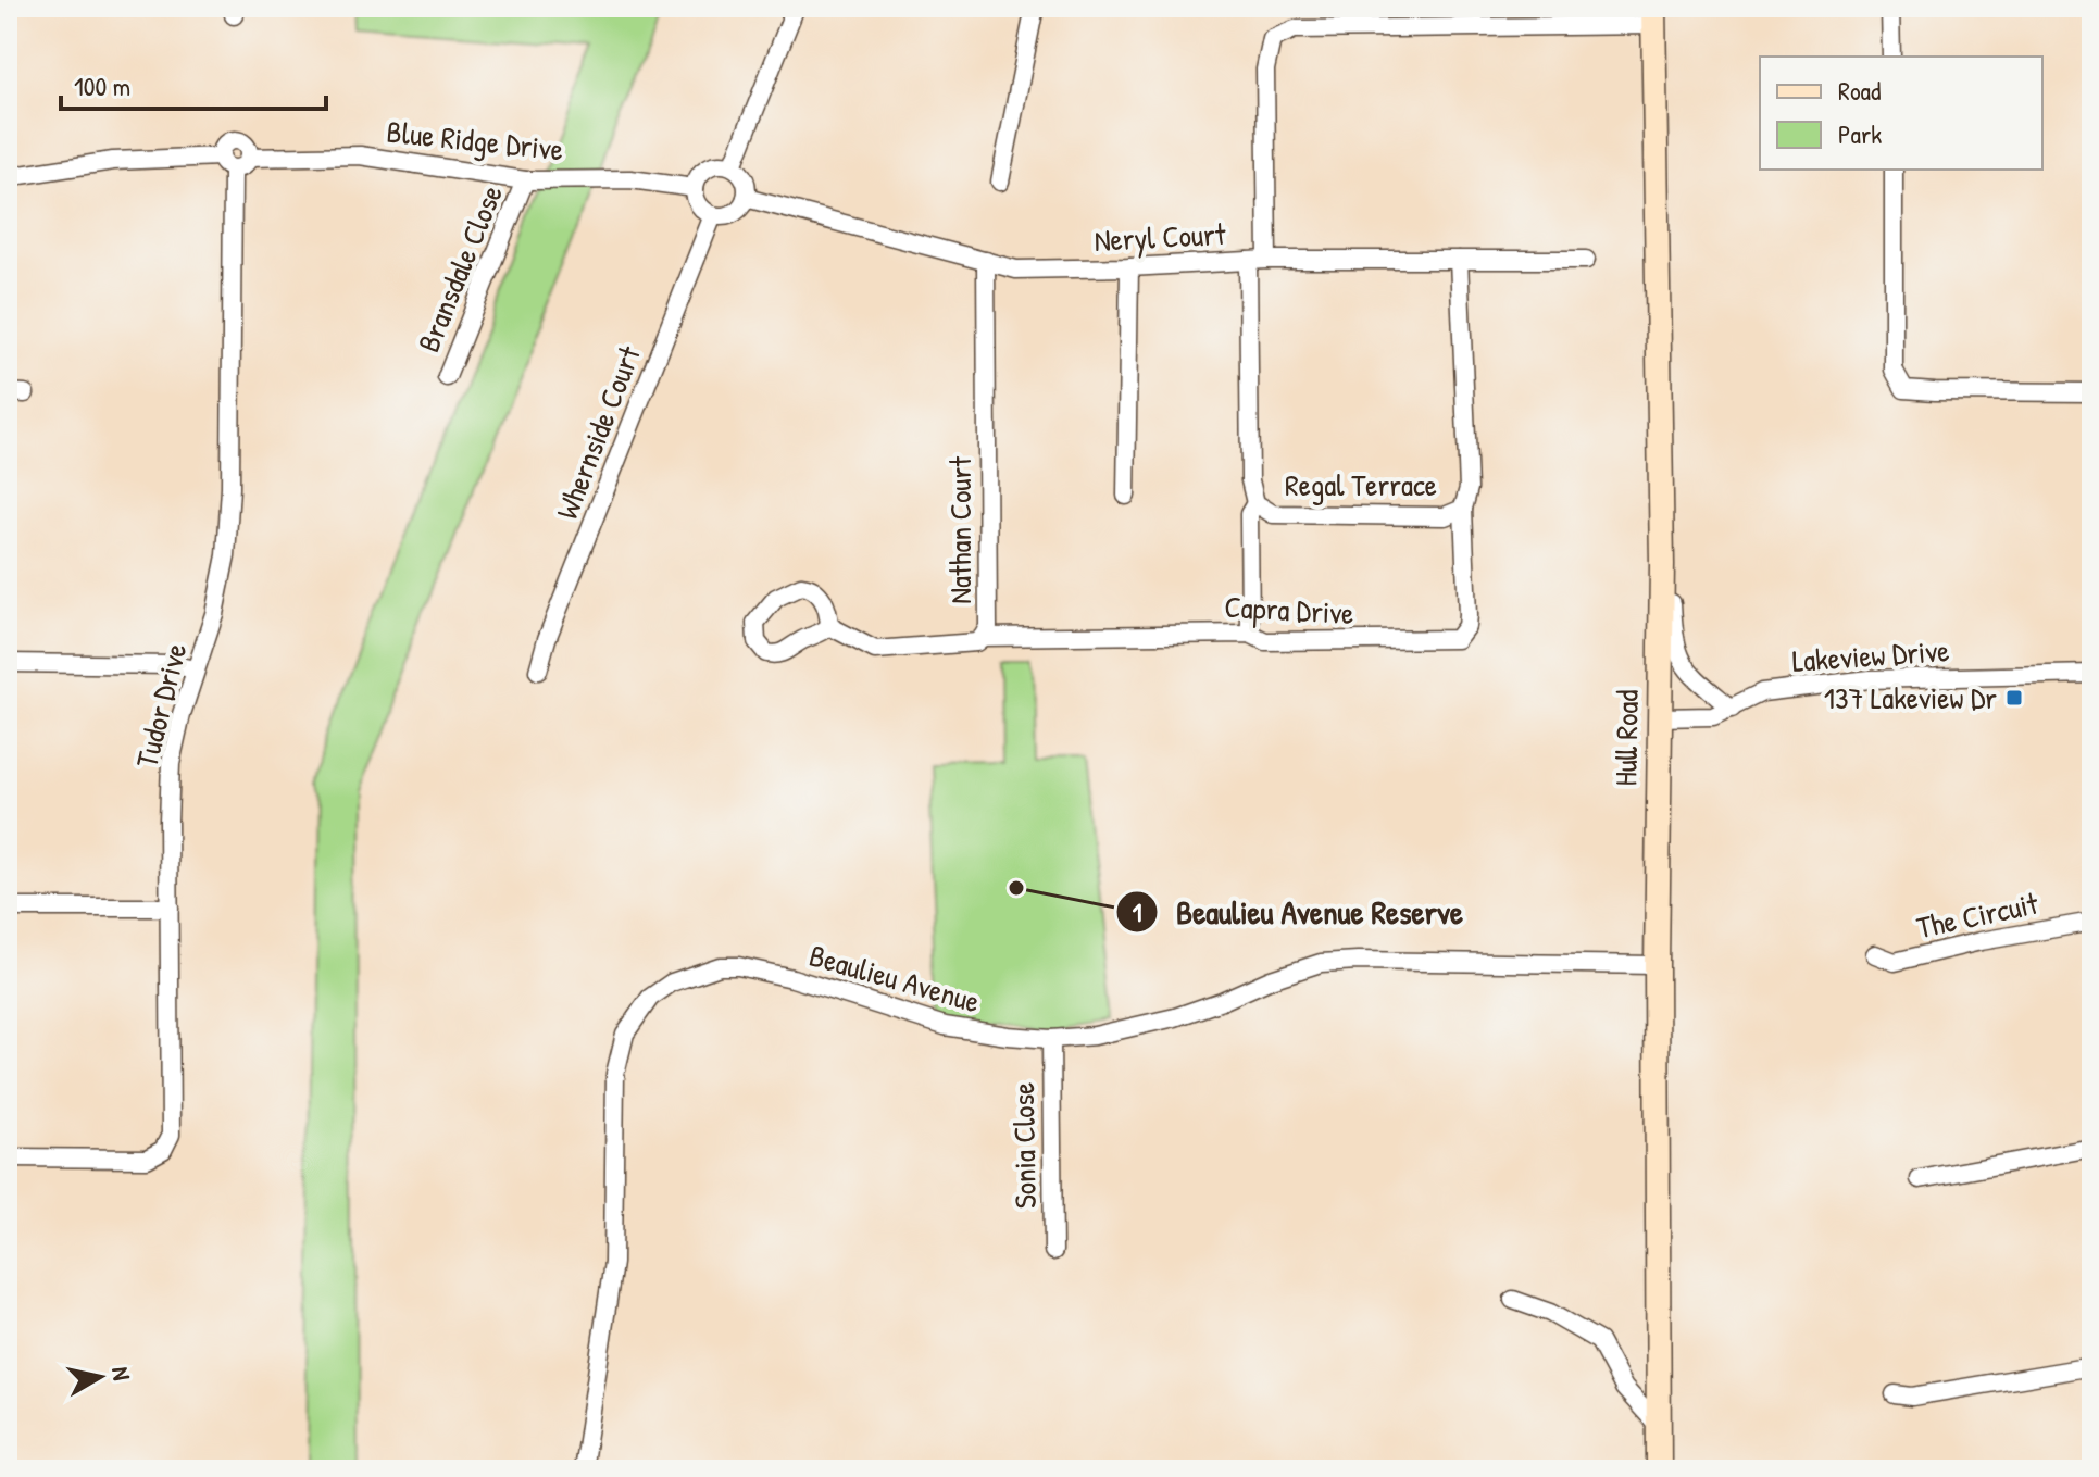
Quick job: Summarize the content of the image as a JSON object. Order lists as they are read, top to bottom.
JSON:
{
  "streets": {
    "main road": ["Hull Road"],
    "street": [
      "Blue Ridge Drive",
      "Neryl Court",
      "Bransdale Close",
      "Whernside Court",
      "Regal Terrace",
      "Nathan Court",
      "Capra Drive",
      "Lakeview Drive",
      "Tudor Drive",
      "The Circuit",
      "Beaulieu Avenue",
      "Sonia Close"
    ]
  },
  "crossings": [
    ["Blue Ridge Drive", "Neryl Court"],
    ["Blue Ridge Drive", "Bransdale Close"],
    ["Blue Ridge Drive", "Whernside Court"],
    ["Blue Ridge Drive", "Tudor Drive"],
    ["Neryl Court", "Whernside Court"],
    ["Neryl Court", "Regal Terrace"],
    ["Neryl Court", "Nathan Court"],
    ["Regal Terrace", "Capra Drive"],
    ["Nathan Court", "Capra Drive"],
    ["Lakeview Drive", "Hull Road"],
    ["Hull Road", "Beaulieu Avenue"],
    ["Beaulieu Avenue", "Sonia Close"]
  ],
  "places": {
    "transit": ["137 Lakeview Dr"],
    "other": ["Beaulieu Avenue Reserve"]
  },
  "legend": ["Road", "Park"],
  "scale_bar": "100 m",
  "north": "right"
}
